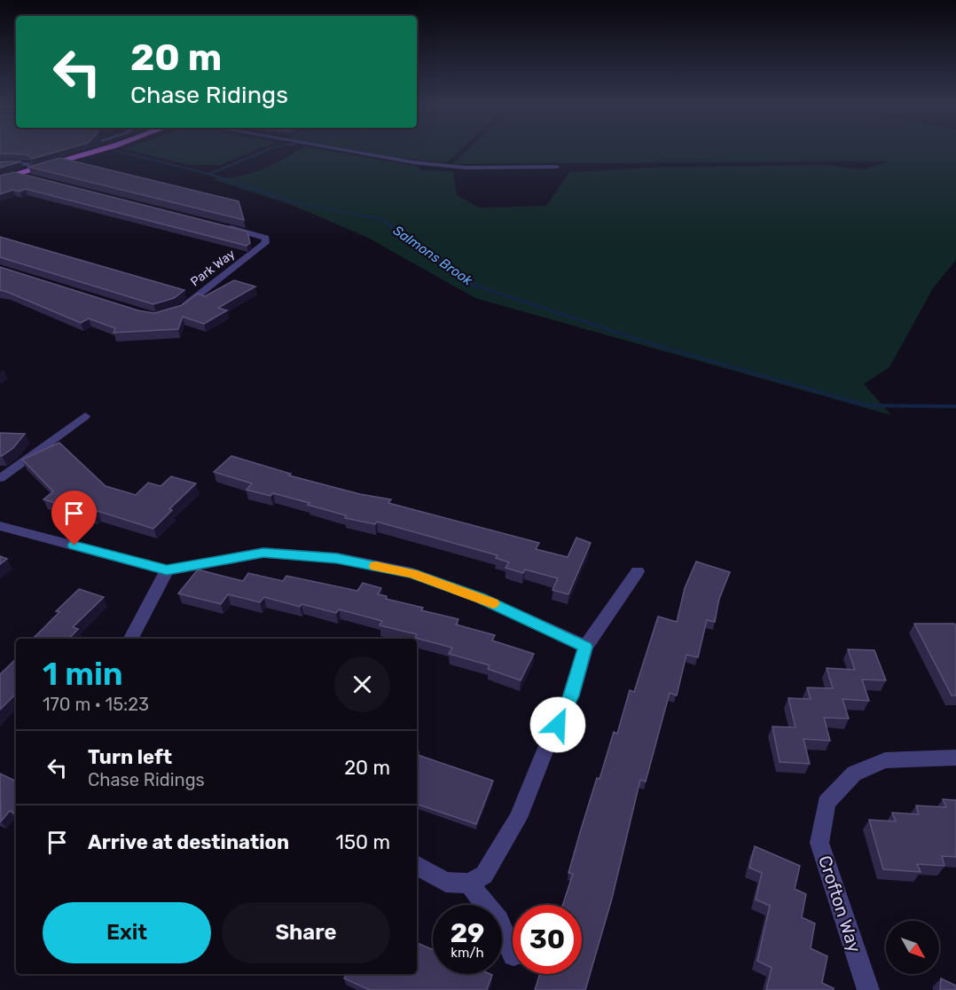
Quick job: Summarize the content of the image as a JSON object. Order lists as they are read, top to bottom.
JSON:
{
  "streets": {
    "street": ["Park Way", "Crofton Way"]
  },
  "water": ["Salmons Brook"],
  "north": "bottom right",
  "page": {
    "turn": ["20 m", "Chase Ridings"],
    "heading": ["1 min", "170 m · 15:23"],
    "list": [
      {
        "name": "Turn left",
        "note": "Chase Ridings",
        "value": "20 m"
      },
      {
        "name": "Arrive at destination",
        "value": "150 m"
      }
    ],
    "buttons": ["Exit", "Share"],
    "speed": "29 km/h",
    "limit": "30"
  }
}
